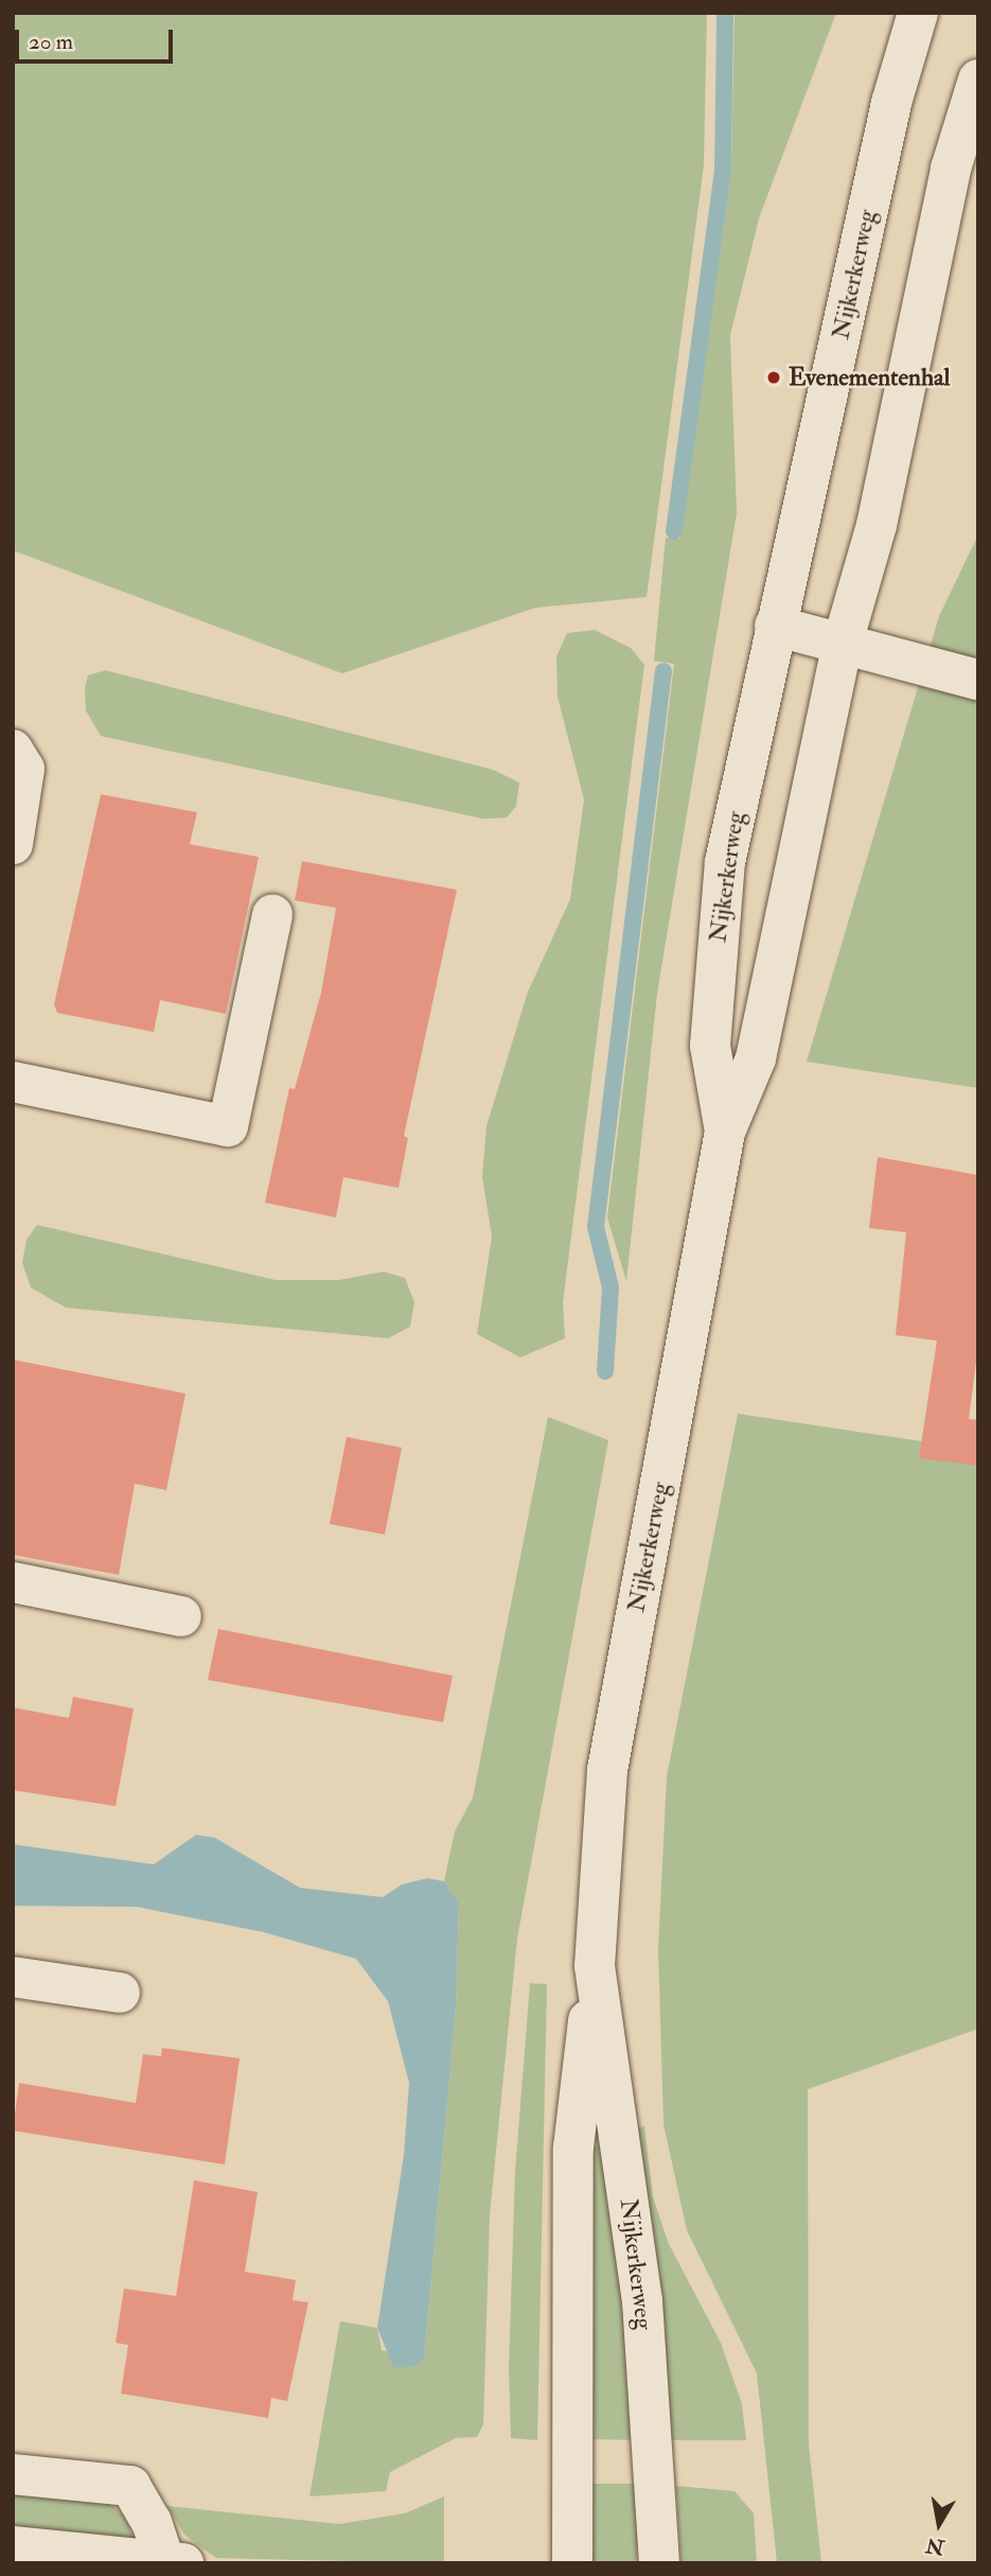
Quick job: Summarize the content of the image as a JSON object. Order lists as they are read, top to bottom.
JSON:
{
  "streets": {
    "street": ["Nijkerkerweg"]
  },
  "places": ["Evenementenhal"],
  "scale_bar": "20 m",
  "north": "bottom"
}
